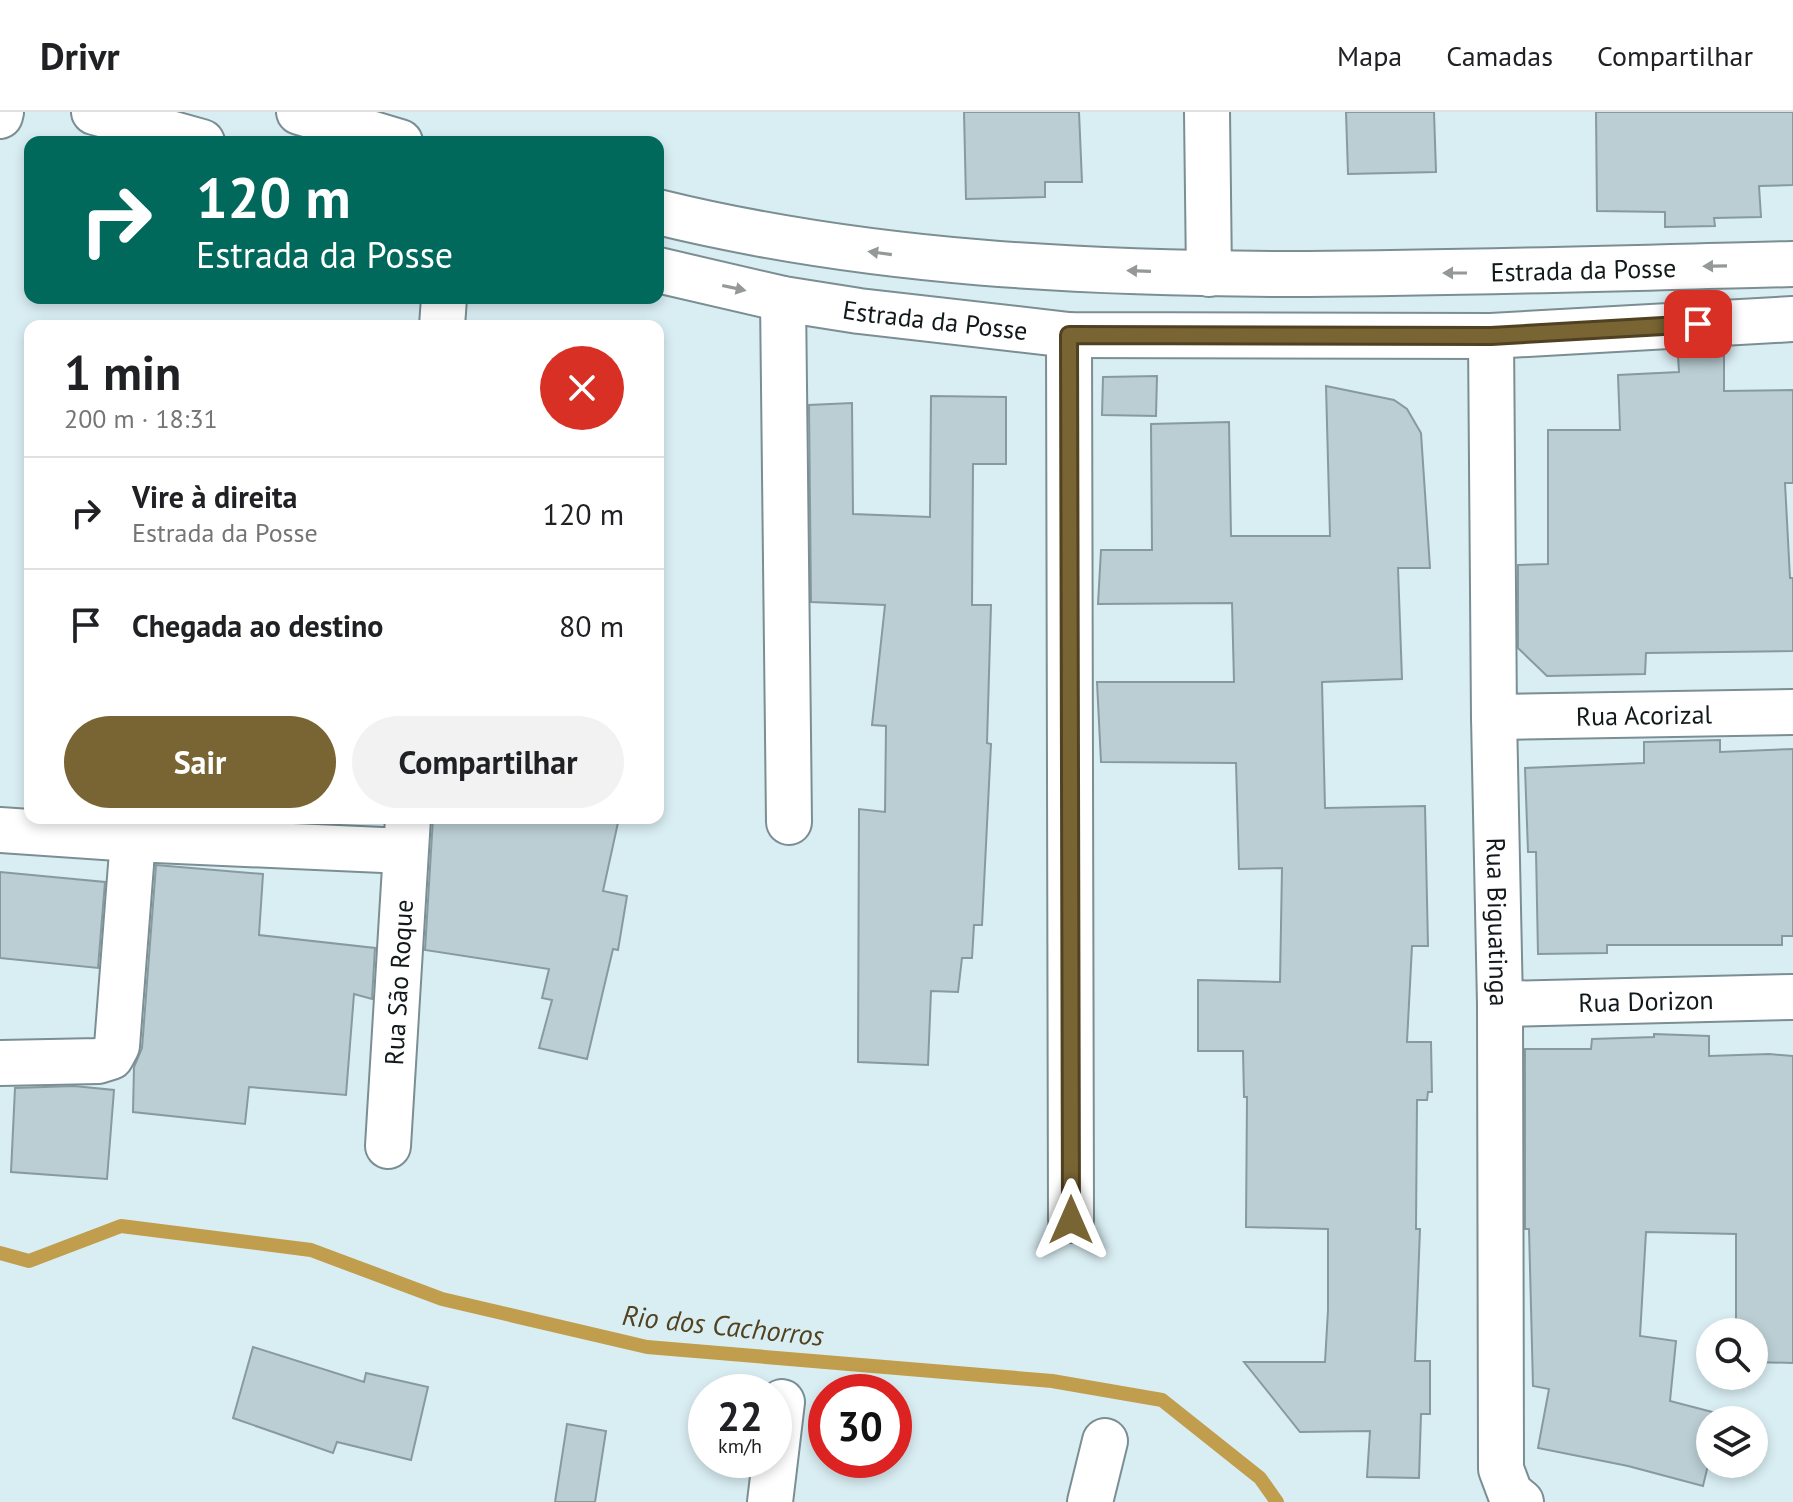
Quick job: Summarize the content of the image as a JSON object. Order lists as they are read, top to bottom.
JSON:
{
  "streets": {
    "street": [
      "Estrada da Posse",
      "Rua Acorizal",
      "Rua Biguatinga",
      "Rua São Roque",
      "Rua Dorizon"
    ]
  },
  "crossings": [
    ["Estrada da Posse", "Rua Biguatinga"],
    ["Rua Acorizal", "Rua Biguatinga"],
    ["Rua Biguatinga", "Rua Dorizon"]
  ],
  "water": ["Rio dos Cachorros"],
  "page": {
    "header": "Drivr",
    "nav": ["Mapa", "Camadas", "Compartilhar"],
    "turn": ["120 m", "Estrada da Posse"],
    "heading": ["1 min", "200 m · 18:31"],
    "list": [
      {
        "name": "Vire à direita",
        "note": "Estrada da Posse",
        "value": "120 m"
      },
      {
        "name": "Chegada ao destino",
        "value": "80 m"
      }
    ],
    "buttons": ["Sair", "Compartilhar"],
    "speed": "22 km/h",
    "limit": "30"
  }
}
